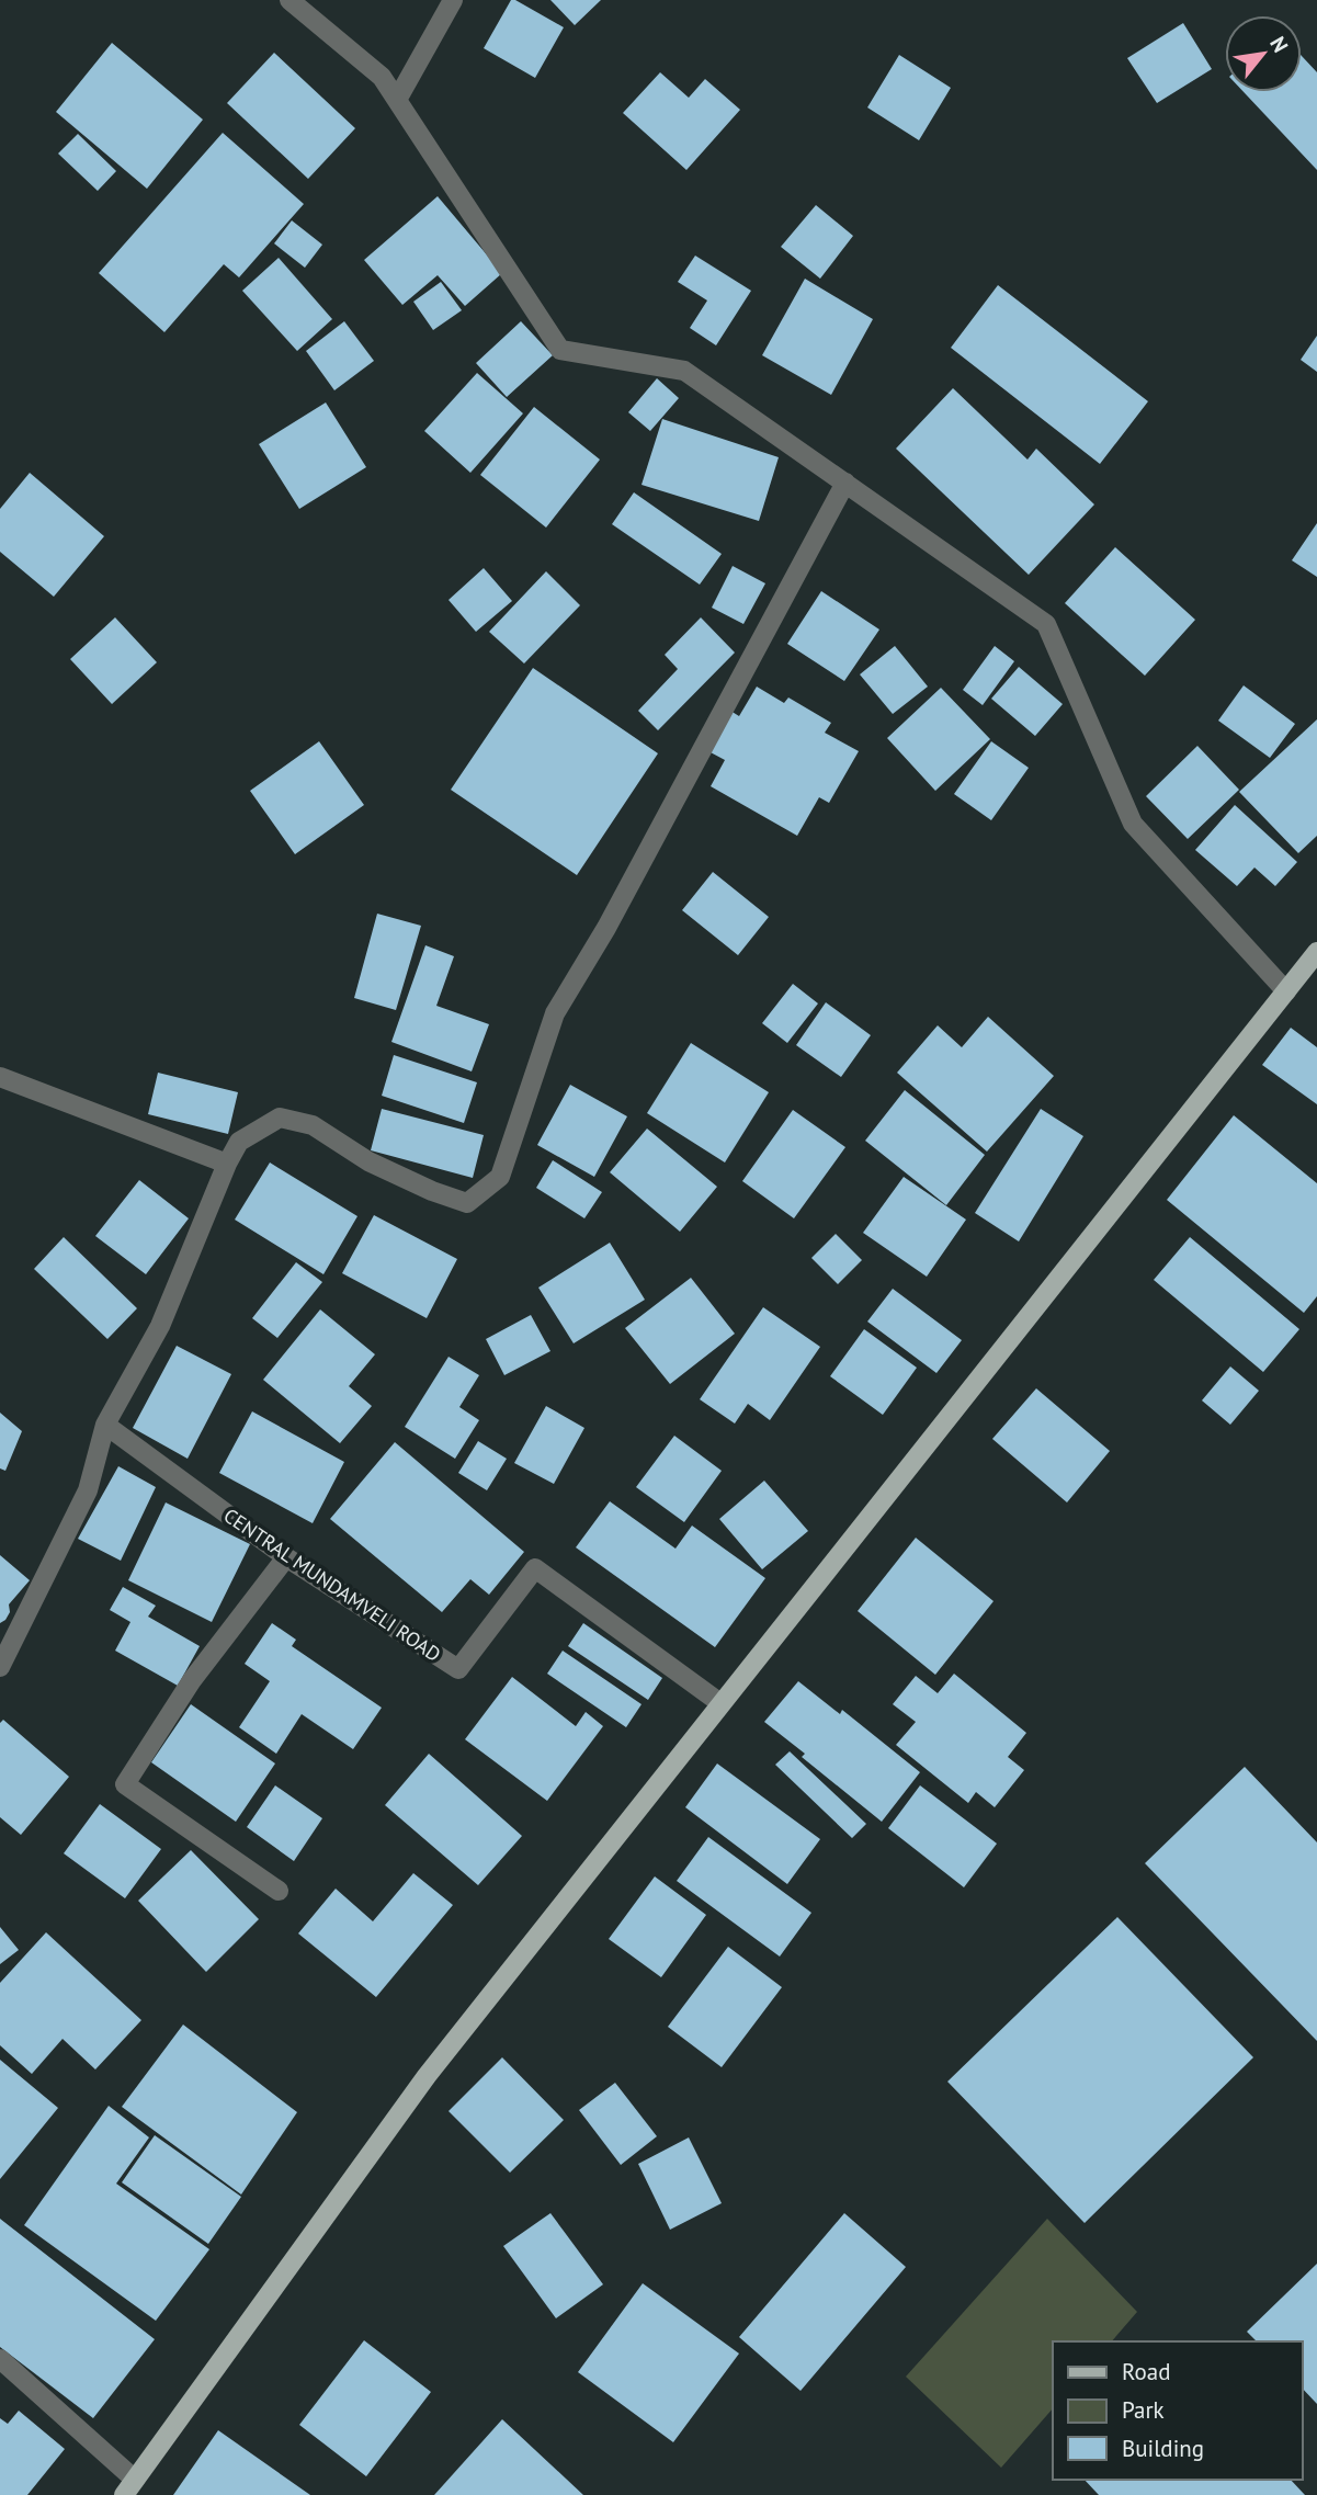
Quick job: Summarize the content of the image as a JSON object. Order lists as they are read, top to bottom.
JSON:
{
  "streets": {
    "street": ["CENTRAL MUNDAMVELI ROAD"]
  },
  "legend": ["Road", "Park", "Building"],
  "north": "top right"
}
